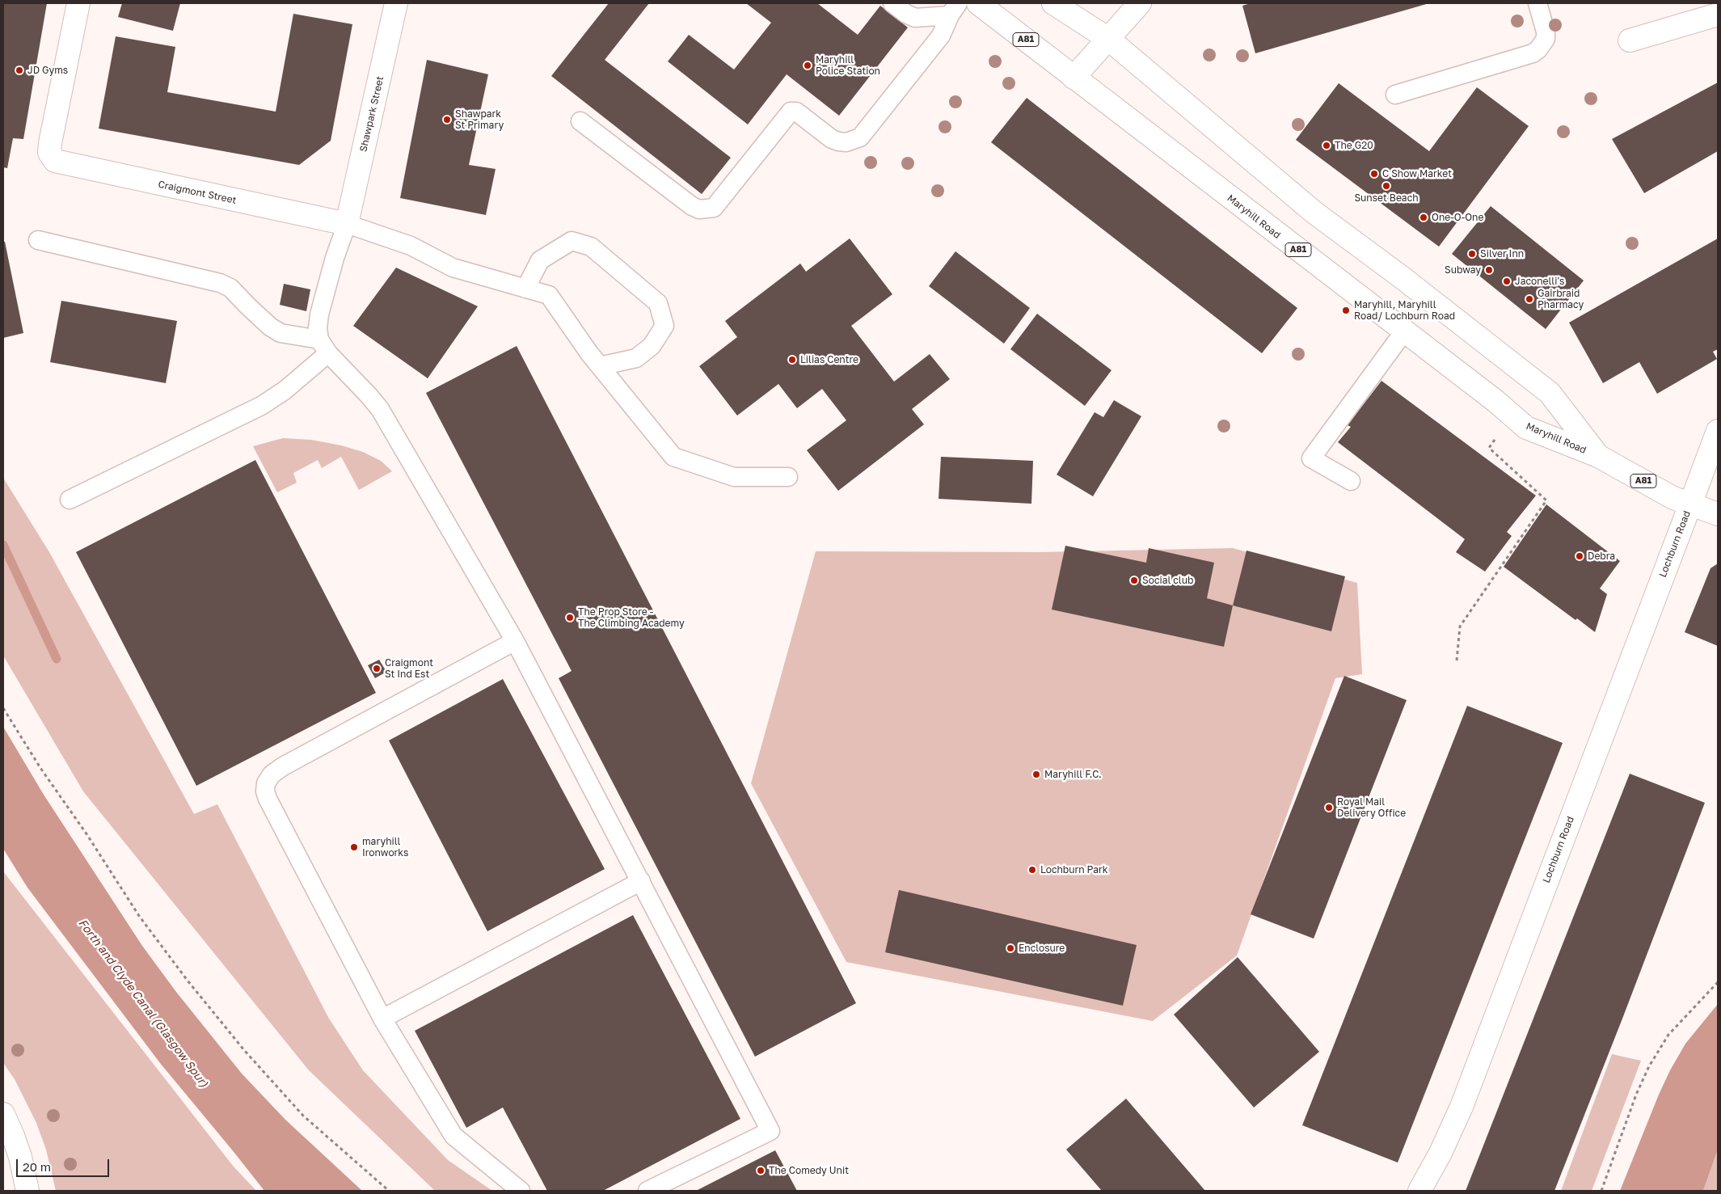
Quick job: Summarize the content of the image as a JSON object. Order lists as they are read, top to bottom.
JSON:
{
  "streets": {
    "street": [
      "A81",
      "Shawpark Street",
      "Craigmont Street",
      "Maryhill Road",
      "Lochburn Road"
    ]
  },
  "crossings": [
    ["Shawpark Street", "Craigmont Street"],
    ["Maryhill Road", "Lochburn Road"]
  ],
  "water": ["Forth and Clyde Canal (Glasgow Spur)"],
  "places": [
    "Maryhill Police Station",
    "JD Gyms",
    "Shawpark St Primary",
    "The G20",
    "C Show Market",
    "Sunset Beach",
    "One-O-One",
    "Silver Inn",
    "Subway",
    "Jaconelli's",
    "Gairbraid Pharmacy",
    "Maryhill, Maryhill Road/ Lochburn Road",
    "Lilias Centre",
    "Debra",
    "Social club",
    "The Prop Store - The Climbing Academy",
    "Craigmont St Ind Est",
    "Maryhill F.C.",
    "Royal Mail Delivery Office",
    "maryhill Ironworks",
    "Lochburn Park",
    "Enclosure",
    "The Comedy Unit"
  ],
  "scale_bar": "20 m"
}
